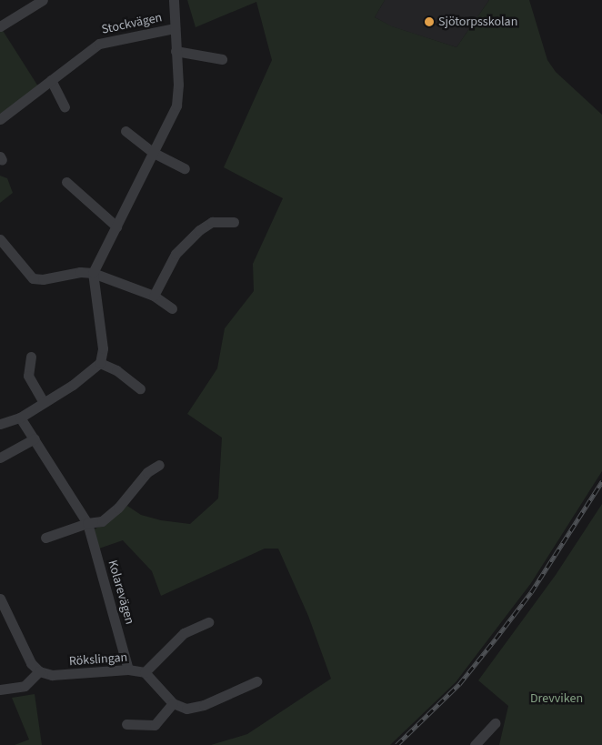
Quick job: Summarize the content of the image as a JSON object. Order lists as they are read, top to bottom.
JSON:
{
  "streets": {
    "street": ["Stockvägen", "Kolarevägen", "Rökslingan"]
  },
  "crossings": [
    ["Kolarevägen", "Rökslingan"]
  ],
  "parks": ["Drevviken"],
  "places": ["Sjötorpsskolan"]
}
